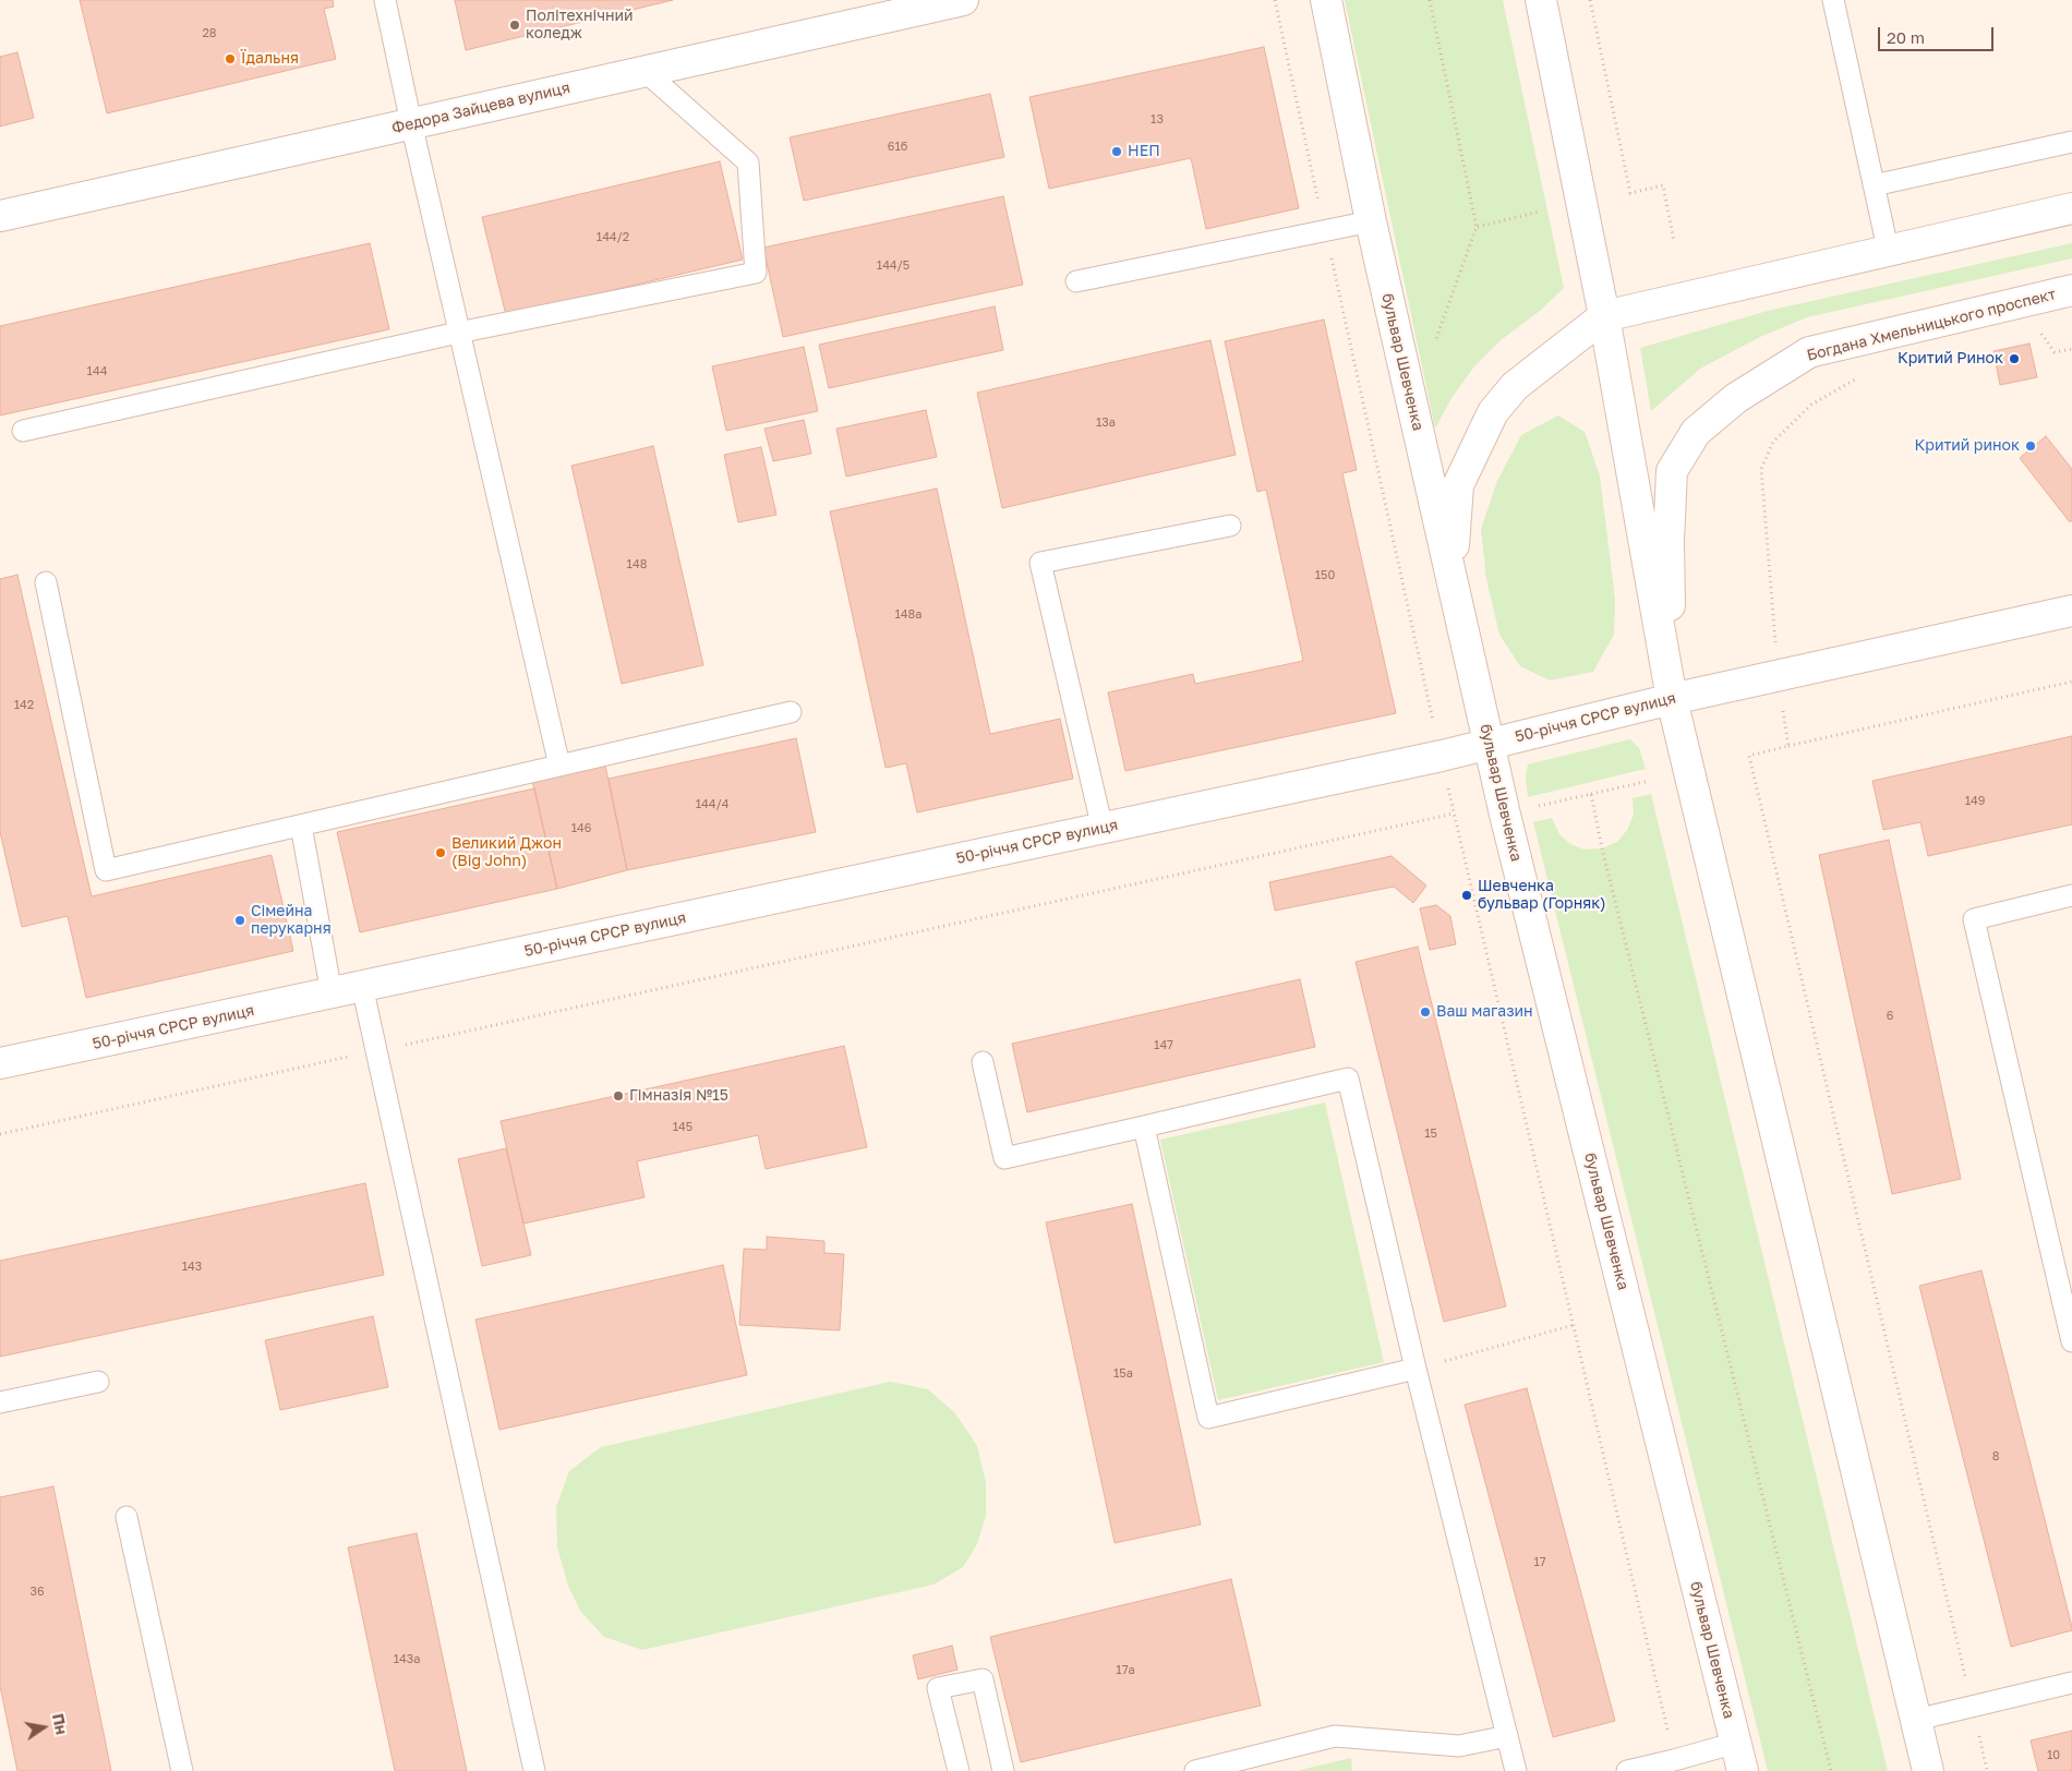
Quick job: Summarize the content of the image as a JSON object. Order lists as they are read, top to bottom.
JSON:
{
  "streets": {
    "main road": [
      "Федора Зайцева вулиця",
      "Богдана Хмельницького проспект",
      "бульвар Шевченка",
      "50-річчя СРСР вулиця"
    ]
  },
  "crossings": [
    ["Богдана Хмельницького проспект", "50-річчя СРСР вулиця"],
    ["бульвар Шевченка", "50-річчя СРСР вулиця"]
  ],
  "places": [
    "Політехнічний коледж",
    "Їдальня",
    "НЕП",
    "Критий Ринок",
    "Критий ринок",
    "Великий Джон (Big John)",
    "Шевченка бульвар (Горняк)",
    "Сімейна перукарня",
    "Ваш магазин",
    "Гімназія №15"
  ],
  "house_numbers": [
    "28",
    "13",
    "61б",
    "144/2",
    "144/5",
    "144",
    "13а",
    "148",
    "150",
    "148а",
    "142",
    "149",
    "144/4",
    "146",
    "6",
    "147",
    "145",
    "15",
    "143",
    "15а",
    "8",
    "17",
    "36",
    "143а",
    "17а",
    "10"
  ],
  "scale_bar": "20 m",
  "north": "right"
}
